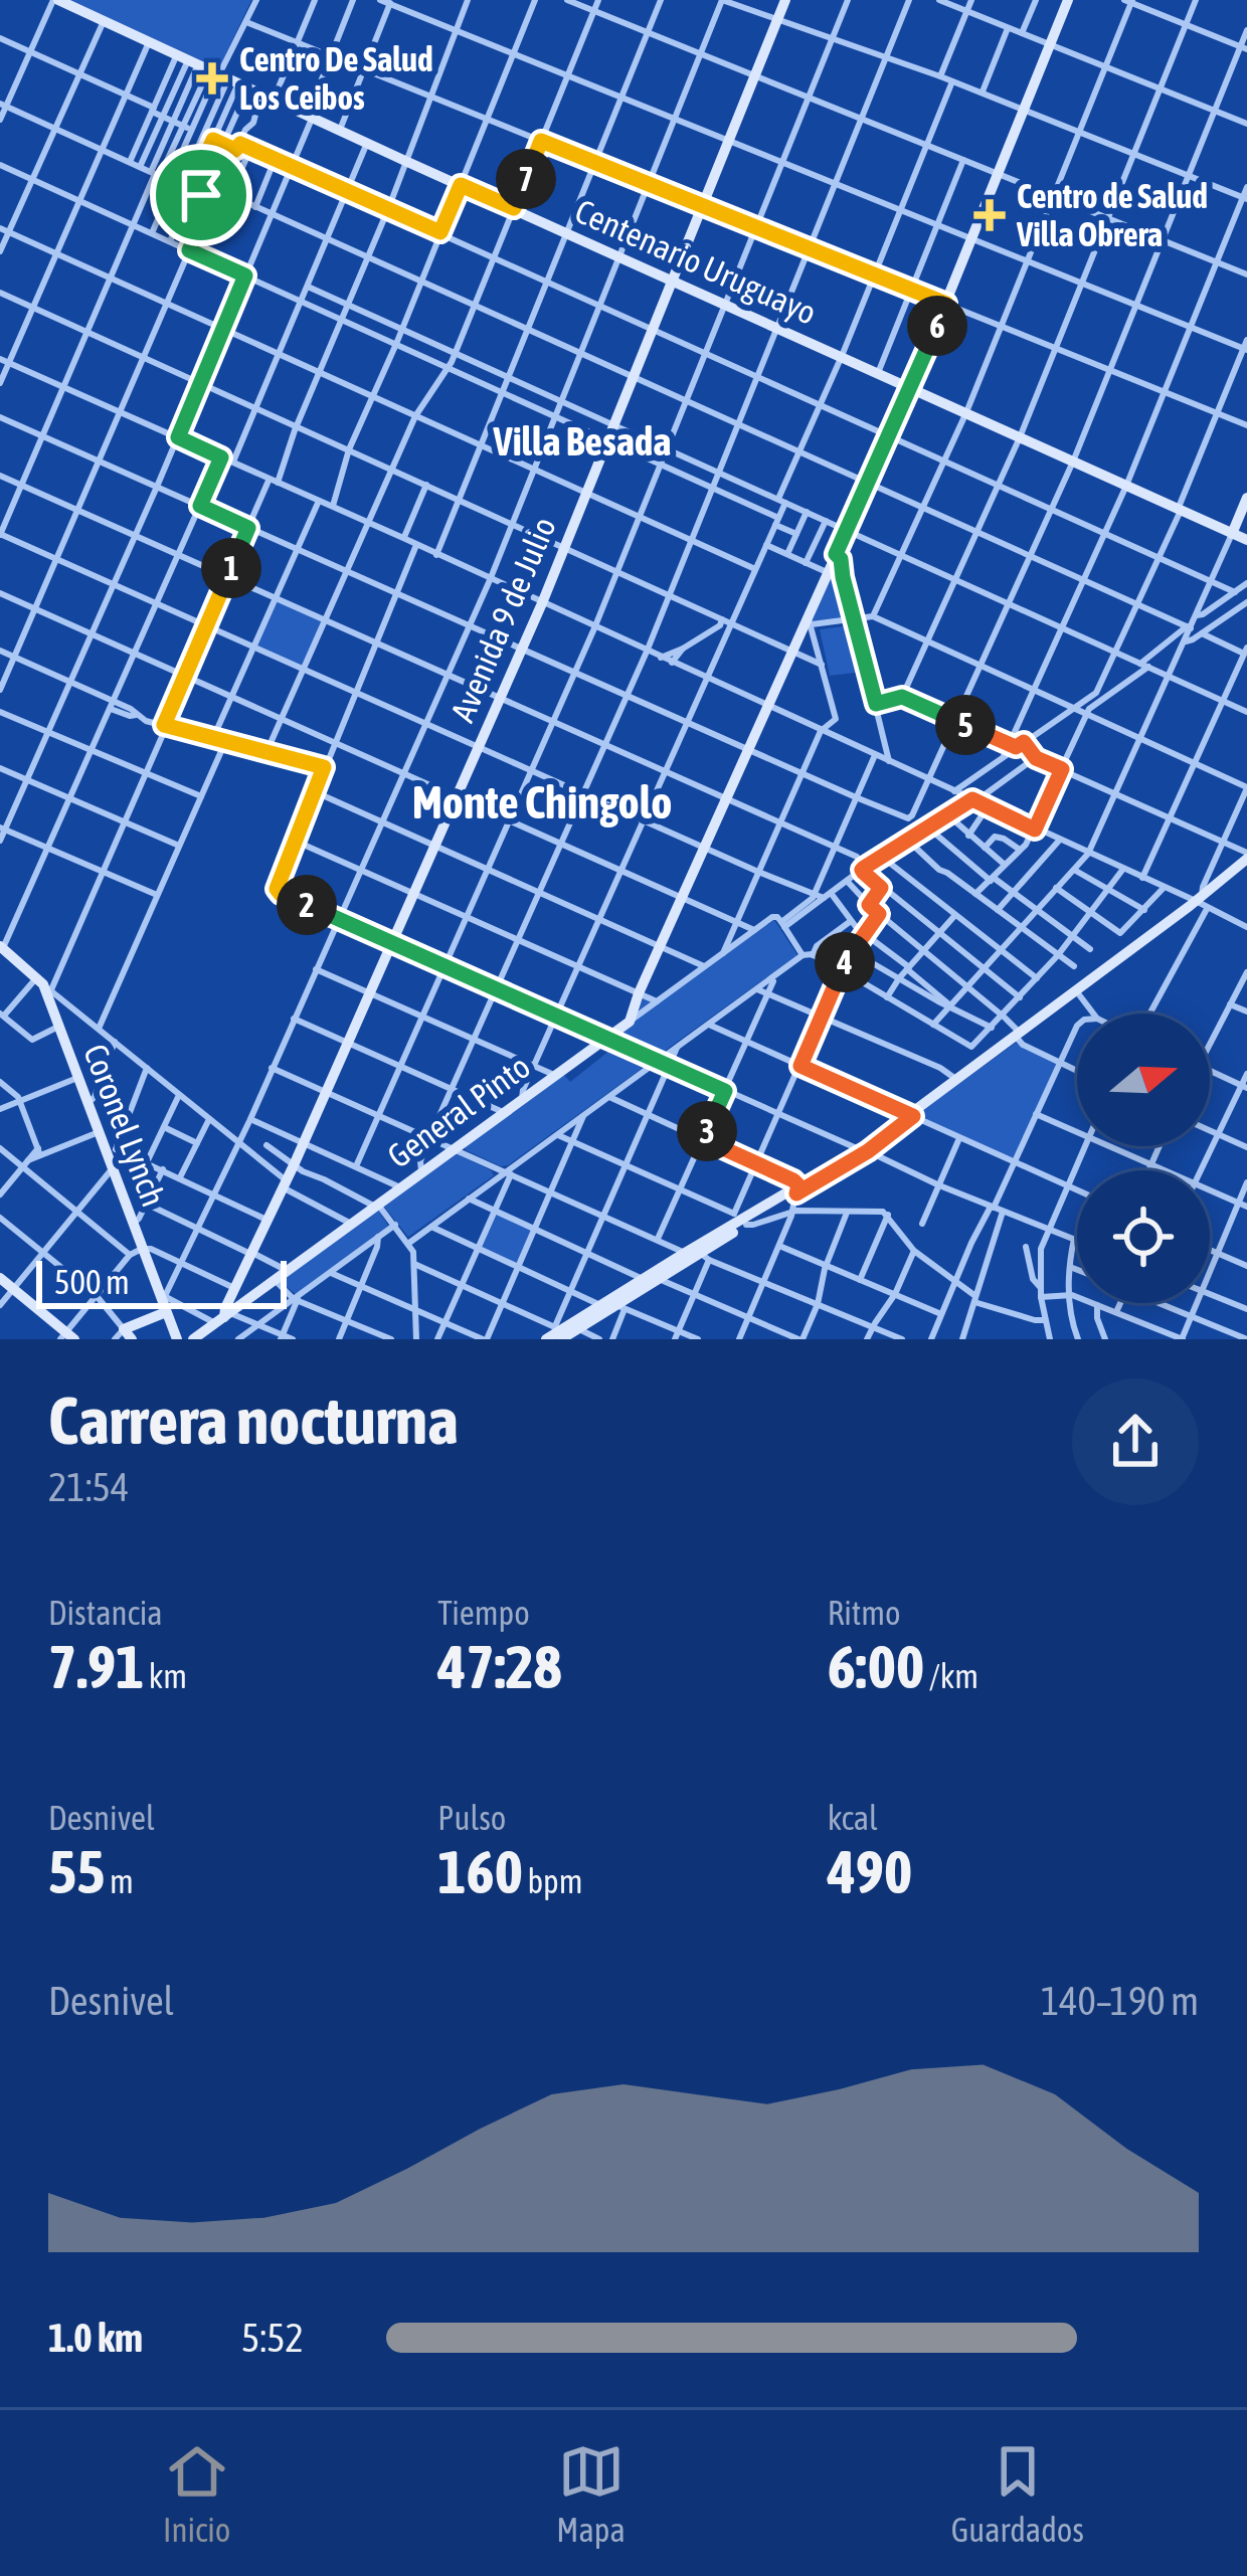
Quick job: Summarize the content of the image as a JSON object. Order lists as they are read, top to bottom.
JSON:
{
  "streets": {
    "main road": [
      "Centenario Uruguayo",
      "Avenida 9 de Julio",
      "General Pinto",
      "Coronel Lynch"
    ]
  },
  "crossings": [
    ["Centenario Uruguayo", "Avenida 9 de Julio"],
    ["Avenida 9 de Julio", "General Pinto"]
  ],
  "districts": ["Villa Besada", "Monte Chingolo"],
  "places": {
    "health": ["Centro De Salud Los Ceibos", "Centro de Salud Villa Obrera"]
  },
  "scale_bar": "500 m",
  "north": "right",
  "page": {
    "pins": [
      "7",
      "6",
      "1",
      "5",
      "2",
      "4",
      "3"
    ],
    "scale": "500 m",
    "heading": ["Carrera nocturna", "21:54"],
    "stats": [
      ["Distancia", "7.91 km"],
      ["Tiempo", "47:28"],
      ["Ritmo", "6:00 /km"],
      ["Desnivel", "55 m"],
      ["Pulso", "160 bpm"],
      ["kcal", "490"]
    ],
    "chart": ["Desnivel", "140–190 m"],
    "list": [
      {
        "name": "1.0 km",
        "note": "5:52"
      }
    ],
    "tabs": ["Inicio", "Mapa", "Guardados"]
  }
}
